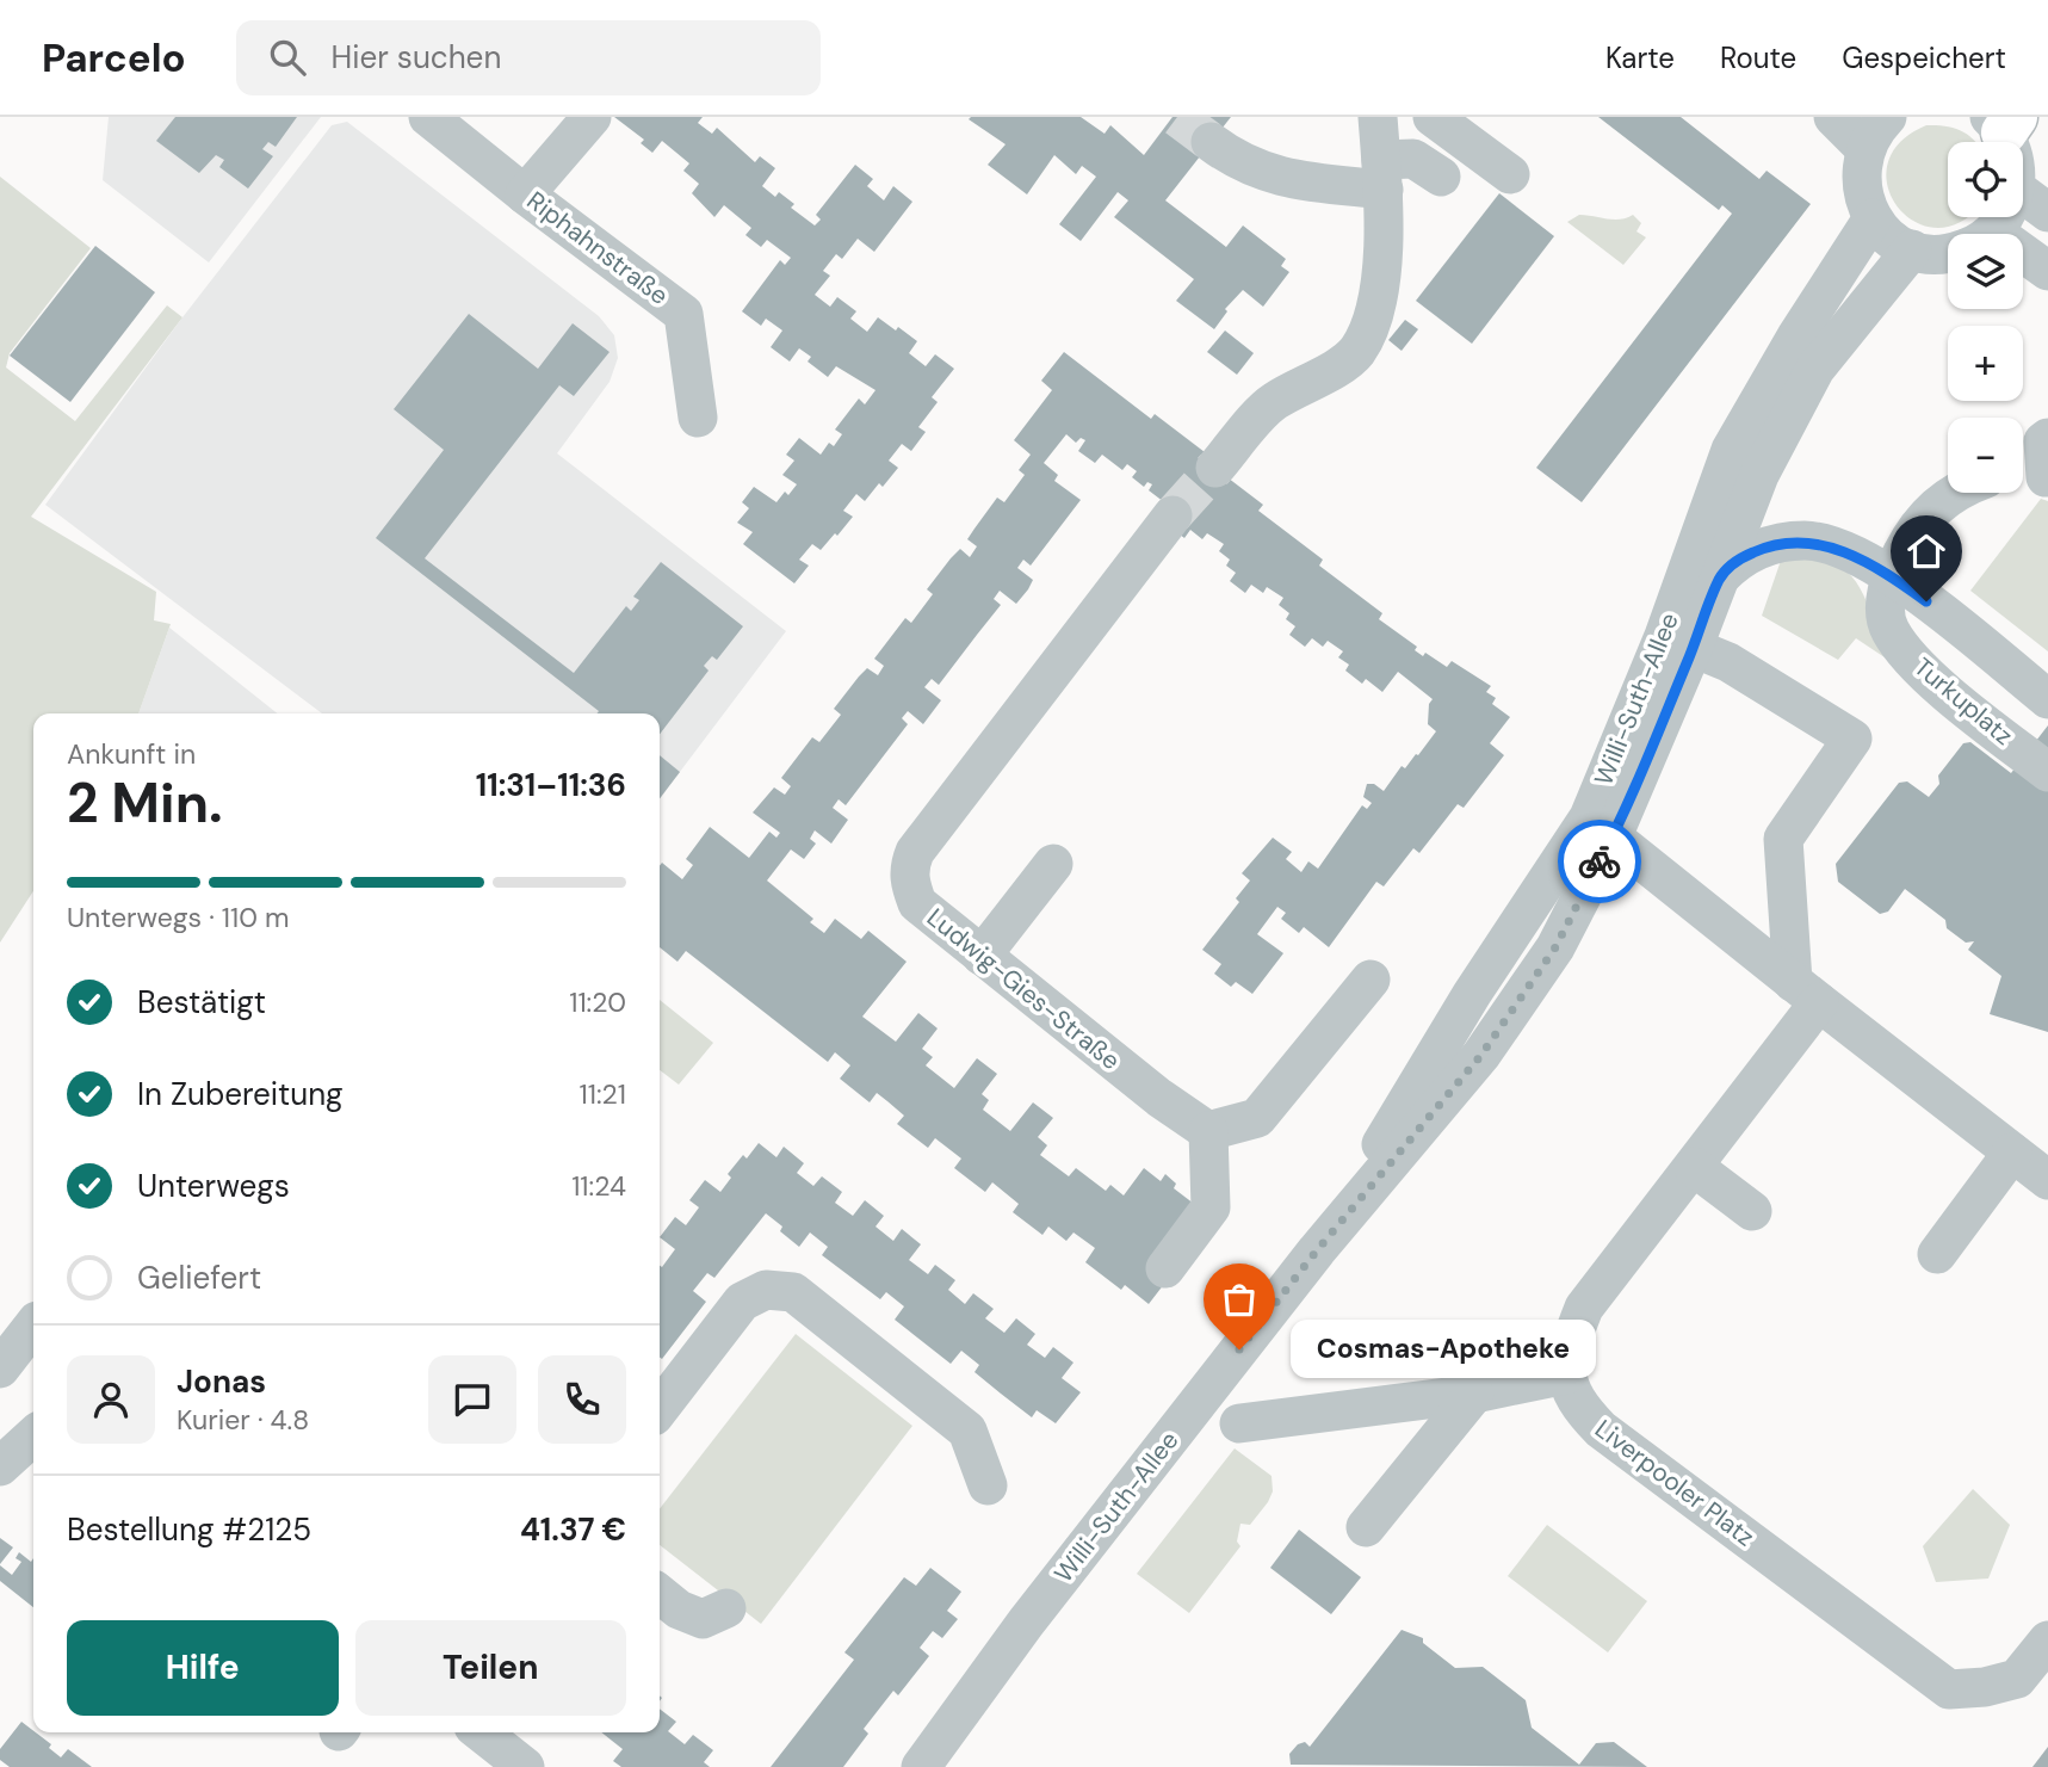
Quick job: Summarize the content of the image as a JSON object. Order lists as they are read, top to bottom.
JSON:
{
  "streets": {
    "street": [
      "Riphahnstraße",
      "Willi-Suth-Allee",
      "Turkuplatz",
      "Ludwig-Gies-Straße",
      "Liverpooler Platz"
    ]
  },
  "places": ["Cosmas-Apotheke"],
  "page": {
    "header": "Parcelo",
    "search": "Hier suchen",
    "nav": ["Karte", "Route", "Gespeichert"],
    "map_buttons": ["+", "−"],
    "heading": ["2 Min.", "Ankunft in", "11:31–11:36"],
    "panel": [
      "Jonas",
      "Kurier · 4.8",
      "Bestellung #2125",
      "41.37 €"
    ],
    "bar": "Unterwegs · 110 m",
    "list": [
      ["Bestätigt", "11:20"],
      ["In Zubereitung", "11:21"],
      ["Unterwegs", "11:24"],
      "Geliefert"
    ],
    "bubble": "Cosmas-Apotheke",
    "buttons": ["Hilfe", "Teilen"]
  }
}
